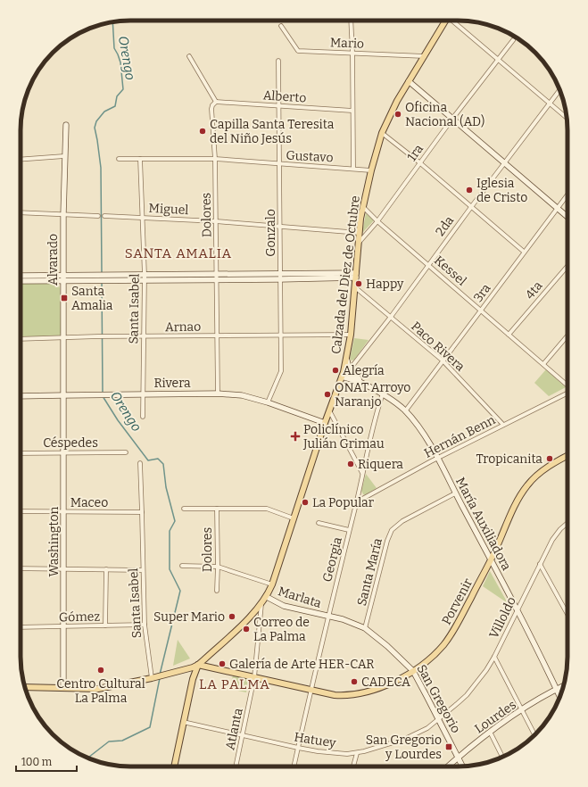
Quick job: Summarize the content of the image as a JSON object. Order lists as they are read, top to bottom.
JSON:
{
  "streets": {
    "main road": ["Calzada del Diez de Octubre", "Porvenir"],
    "street": [
      "Mario",
      "Alberto",
      "1ra",
      "Gustavo",
      "Miguel",
      "Dolores",
      "2da",
      "Gonzalo",
      "Alvarado",
      "Kessel",
      "4ta",
      "3ra",
      "Santa Isabel",
      "Arnao",
      "Paco Rivera",
      "Rivera",
      "Hernán Benn",
      "Céspedes",
      "Maceo",
      "María Auxiliadora",
      "Washington",
      "Georgia",
      "Santa María",
      "Marlata",
      "Gómez",
      "Villoldo",
      "San Gregorio",
      "Lourdes",
      "Atlanta",
      "Hatuey"
    ]
  },
  "crossings": [
    ["Mario", "Calzada del Diez de Octubre"],
    ["Alberto", "Dolores"],
    ["Alberto", "Gonzalo"],
    ["1ra", "Kessel"],
    ["1ra", "Calzada del Diez de Octubre"],
    ["Gustavo", "Dolores"],
    ["Gustavo", "Gonzalo"],
    ["Gustavo", "Calzada del Diez de Octubre"],
    ["Gustavo", "Santa Isabel"],
    ["Miguel", "Dolores"],
    ["Miguel", "Gonzalo"],
    ["Miguel", "Calzada del Diez de Octubre"],
    ["Miguel", "Santa Isabel"],
    ["Dolores", "Arnao"],
    ["Dolores", "Rivera"],
    ["2da", "Kessel"],
    ["2da", "Calzada del Diez de Octubre"],
    ["2da", "Paco Rivera"],
    ["2da", "María Auxiliadora"],
    ["Gonzalo", "Arnao"],
    ["Gonzalo", "Rivera"],
    ["Alvarado", "Arnao"],
    ["Alvarado", "Rivera"],
    ["Alvarado", "Washington"],
    ["Kessel", "Calzada del Diez de Octubre"],
    ["Kessel", "4ta"],
    ["Kessel", "3ra"],
    ["Calzada del Diez de Octubre", "Arnao"],
    ["Calzada del Diez de Octubre", "Paco Rivera"],
    ["Calzada del Diez de Octubre", "Rivera"],
    ["Calzada del Diez de Octubre", "María Auxiliadora"],
    ["Calzada del Diez de Octubre", "Marlata"],
    ["Calzada del Diez de Octubre", "Porvenir"],
    ["Calzada del Diez de Octubre", "Atlanta"],
    ["3ra", "Paco Rivera"],
    ["3ra", "María Auxiliadora"],
    ["Santa Isabel", "Arnao"],
    ["Santa Isabel", "Rivera"],
    ["Santa Isabel", "Maceo"],
    ["Santa Isabel", "Gómez"],
    ["Paco Rivera", "Hernán Benn"],
    ["Rivera", "Washington"],
    ["Hernán Benn", "María Auxiliadora"],
    ["Hernán Benn", "Georgia"],
    ["Céspedes", "Washington"],
    ["Maceo", "Washington"],
    ["María Auxiliadora", "Georgia"],
    ["María Auxiliadora", "Santa María"],
    ["María Auxiliadora", "Porvenir"],
    ["María Auxiliadora", "Villoldo"],
    ["María Auxiliadora", "Lourdes"],
    ["Washington", "Gómez"],
    ["Georgia", "Marlata"],
    ["Georgia", "Porvenir"],
    ["Georgia", "San Gregorio"],
    ["Georgia", "Hatuey"],
    ["Santa María", "San Gregorio"],
    ["Marlata", "San Gregorio"],
    ["Porvenir", "San Gregorio"],
    ["Porvenir", "Atlanta"],
    ["Villoldo", "San Gregorio"],
    ["Villoldo", "Hatuey"],
    ["San Gregorio", "Lourdes"],
    ["San Gregorio", "Hatuey"],
    ["Atlanta", "Hatuey"]
  ],
  "districts": ["SANTA AMALIA", "LA PALMA"],
  "water": ["Orengo"],
  "places": {
    "other": [
      "Oficina Nacional (AD)",
      "Capilla Santa Teresita del Niño Jesús",
      "Iglesia de Cristo",
      "Happy",
      "Alegría",
      "ONAT Arroyo Naranjo",
      "Tropicanita",
      "Riquera",
      "La Popular",
      "Super Mario",
      "Correo de La Palma",
      "Galería de Arte HER-CAR",
      "Centro Cultural La Palma",
      "CADECA"
    ],
    "transit": ["Santa Amalia", "San Gregorio y Lourdes"],
    "health": ["Policlínico Julián Grimau"]
  },
  "scale_bar": "100 m"
}
